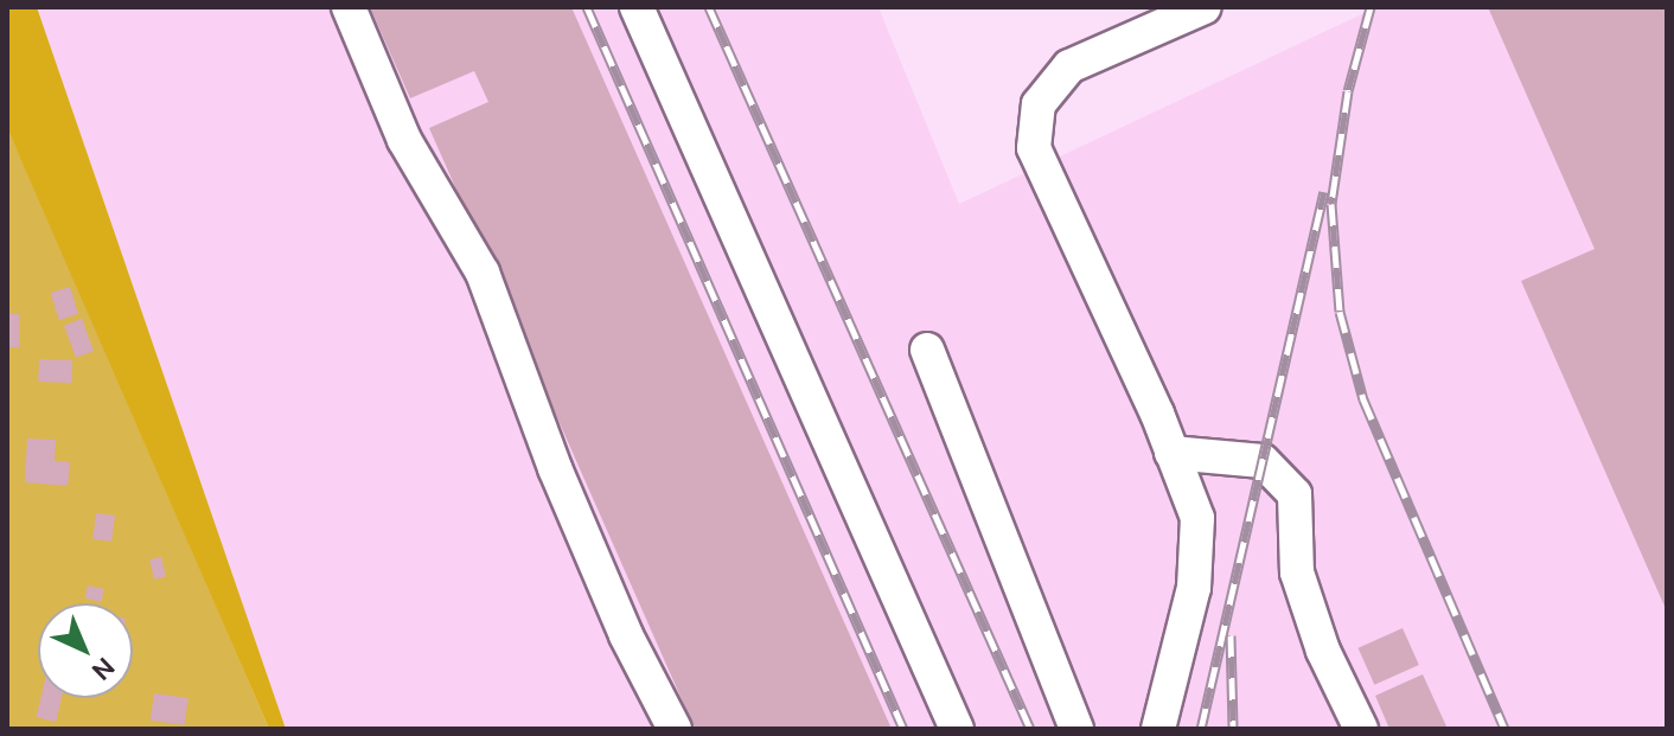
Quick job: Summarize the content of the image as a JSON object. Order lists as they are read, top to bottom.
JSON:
{
  "north": "bottom right"
}
